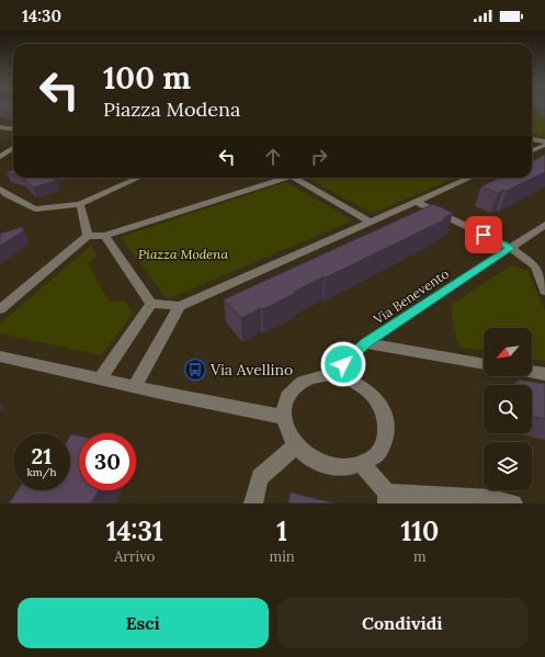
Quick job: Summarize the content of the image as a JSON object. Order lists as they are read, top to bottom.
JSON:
{
  "streets": {
    "street": ["Via Benevento"]
  },
  "parks": ["Piazza Modena"],
  "places": {
    "bus stop": ["Via Avellino"]
  },
  "north": "bottom left",
  "page": {
    "status": "14:30",
    "turn": ["100 m", "Piazza Modena"],
    "speed": "21 km/h",
    "limit": "30",
    "eta": [
      "14:31",
      "Arrivo",
      "1",
      "min",
      "110",
      "m"
    ],
    "buttons": ["Esci", "Condividi"]
  }
}
